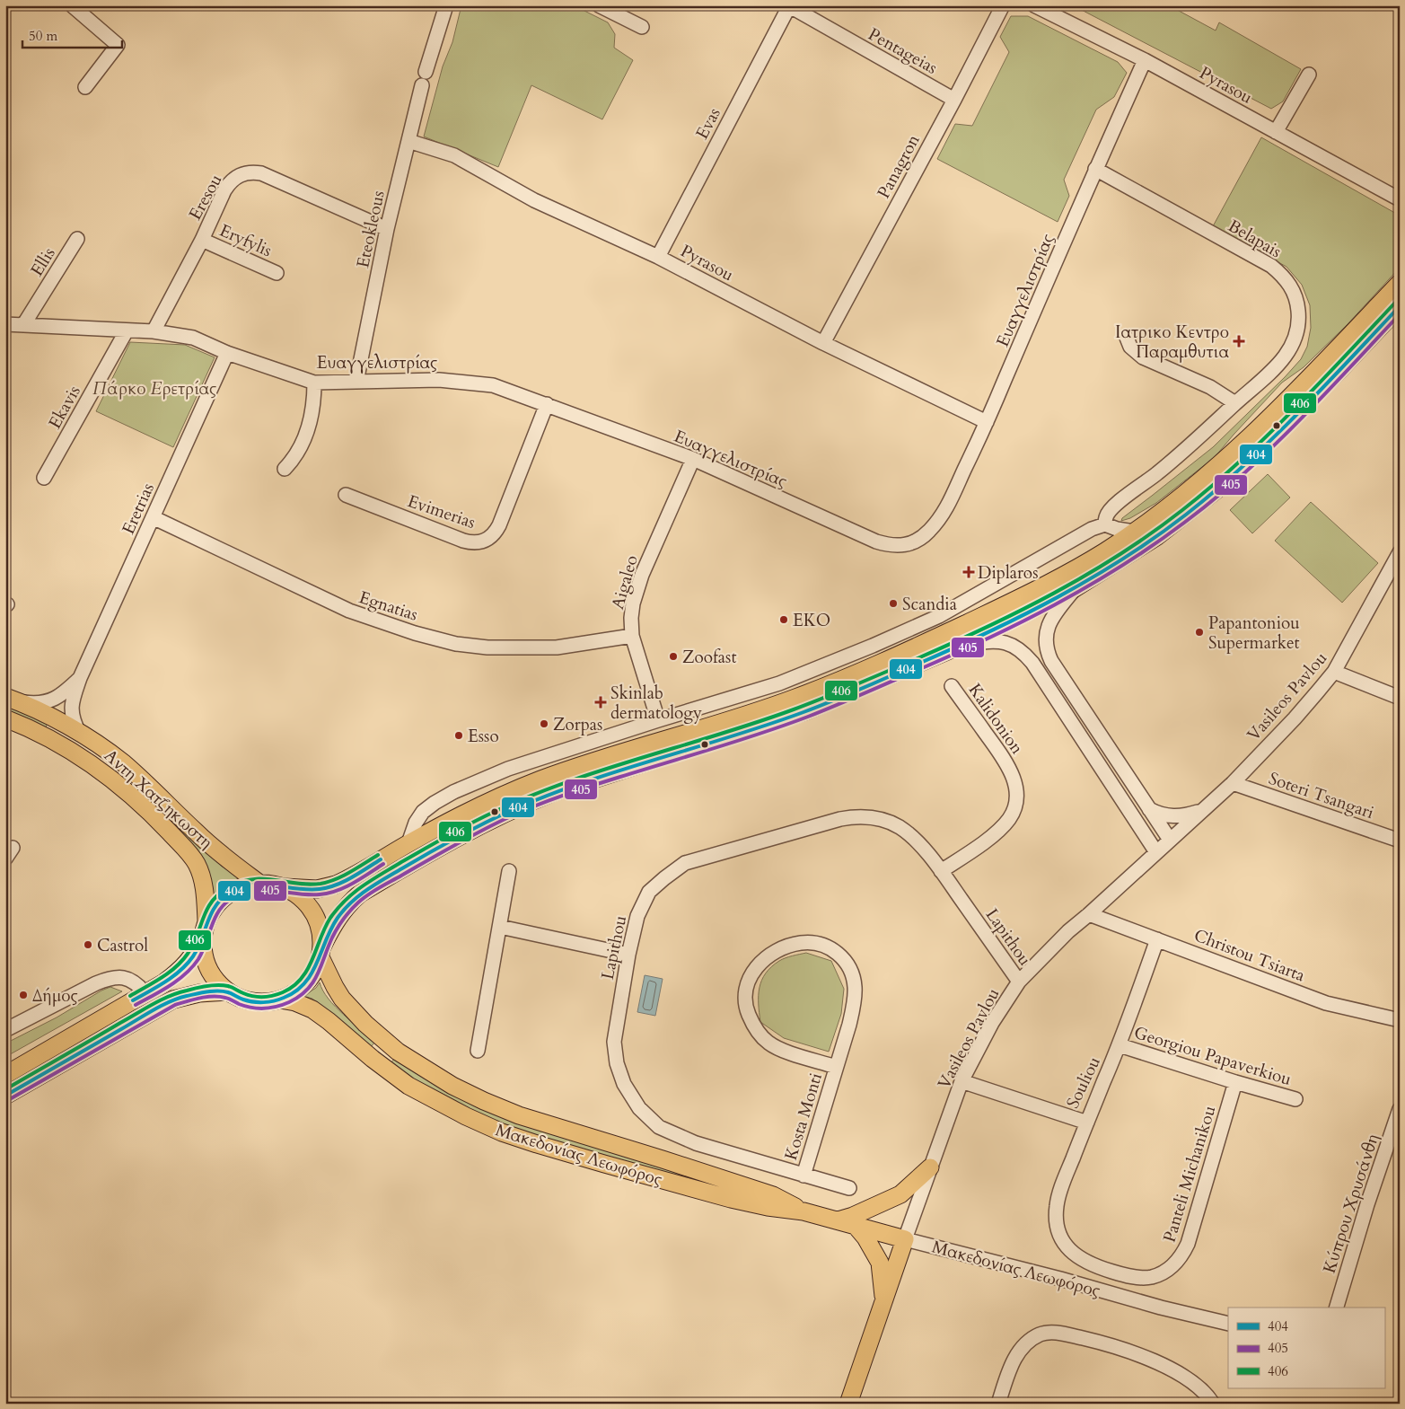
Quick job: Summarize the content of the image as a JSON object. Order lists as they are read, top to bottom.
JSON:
{
  "streets": {
    "main road": ["Αντη Χατζηκωστη", "Μακεδονίας Λεωφόρος"],
    "street": [
      "Pentageias",
      "Pyrasou",
      "Evas",
      "Panagron",
      "Eresou",
      "Eteokleous",
      "Belapais",
      "Eryfylis",
      "Ellis",
      "Ευαγγελιστρίας",
      "Ekavis",
      "Eretrias",
      "Evimerias",
      "Aigaleo",
      "Egnatias",
      "Vasileos Pavlou",
      "Kalidonion",
      "Soteri Tsangari",
      "Lapithou",
      "Christou Tsiarta",
      "Georgiou Papaverkiou",
      "Souliou",
      "Kosta Monti",
      "Panteli Michanikou",
      "Κύπρου Χρυσάνθη"
    ]
  },
  "crossings": [
    ["Pentageias", "Evas"],
    ["Pentageias", "Panagron"],
    ["Pyrasou", "Evas"],
    ["Pyrasou", "Panagron"],
    ["Pyrasou", "Eteokleous"],
    ["Pyrasou", "Ευαγγελιστρίας"],
    ["Eresou", "Eteokleous"],
    ["Eresou", "Eryfylis"],
    ["Eresou", "Ευαγγελιστρίας"],
    ["Eteokleous", "Ευαγγελιστρίας"],
    ["Belapais", "Ευαγγελιστρίας"],
    ["Ellis", "Ευαγγελιστρίας"],
    ["Ευαγγελιστρίας", "Ekavis"],
    ["Ευαγγελιστρίας", "Eretrias"],
    ["Ευαγγελιστρίας", "Evimerias"],
    ["Ευαγγελιστρίας", "Aigaleo"],
    ["Eretrias", "Egnatias"],
    ["Eretrias", "Αντη Χατζηκωστη"],
    ["Aigaleo", "Egnatias"],
    ["Vasileos Pavlou", "Soteri Tsangari"],
    ["Vasileos Pavlou", "Lapithou"],
    ["Vasileos Pavlou", "Christou Tsiarta"],
    ["Vasileos Pavlou", "Souliou"],
    ["Vasileos Pavlou", "Μακεδονίας Λεωφόρος"],
    ["Kalidonion", "Lapithou"],
    ["Αντη Χατζηκωστη", "Μακεδονίας Λεωφόρος"],
    ["Lapithou", "Kosta Monti"],
    ["Christou Tsiarta", "Souliou"],
    ["Georgiou Papaverkiou", "Souliou"],
    ["Georgiou Papaverkiou", "Panteli Michanikou"],
    ["Souliou", "Panteli Michanikou"]
  ],
  "parks": ["Πάρκο Ερετρίας"],
  "places": {
    "health": ["Ιατρικο Κεντρο Παραμθυτια", "Diplaros", "Skinlab dermatology"],
    "other": [
      "Scandia",
      "EKO",
      "Papantoniou Supermarket",
      "Zoofast",
      "Zorpas",
      "Esso",
      "Castrol",
      "Δήμος"
    ]
  },
  "lines": ["transit line 406", "transit line 404", "transit line 405"],
  "legend": ["404", "405", "406"],
  "scale_bar": "50 m"
}
